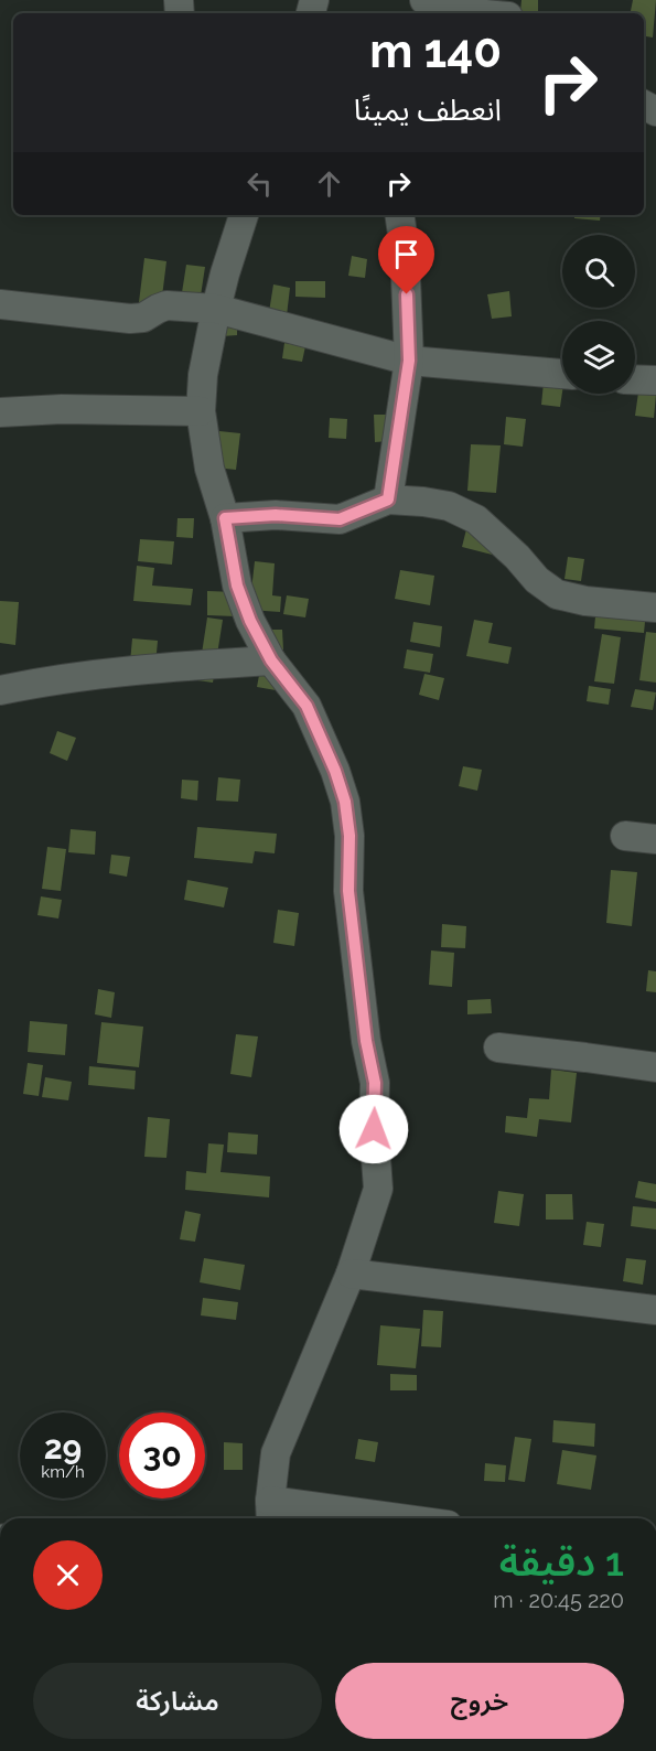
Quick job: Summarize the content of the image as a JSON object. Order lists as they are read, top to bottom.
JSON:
{
  "page": {
    "turn": ["140 m", "انعطف يمينًا"],
    "speed": "29 km/h",
    "limit": "30",
    "heading": ["1 دقيقة", "220 m · 20:45"],
    "buttons": ["خروج", "مشاركة"]
  }
}
